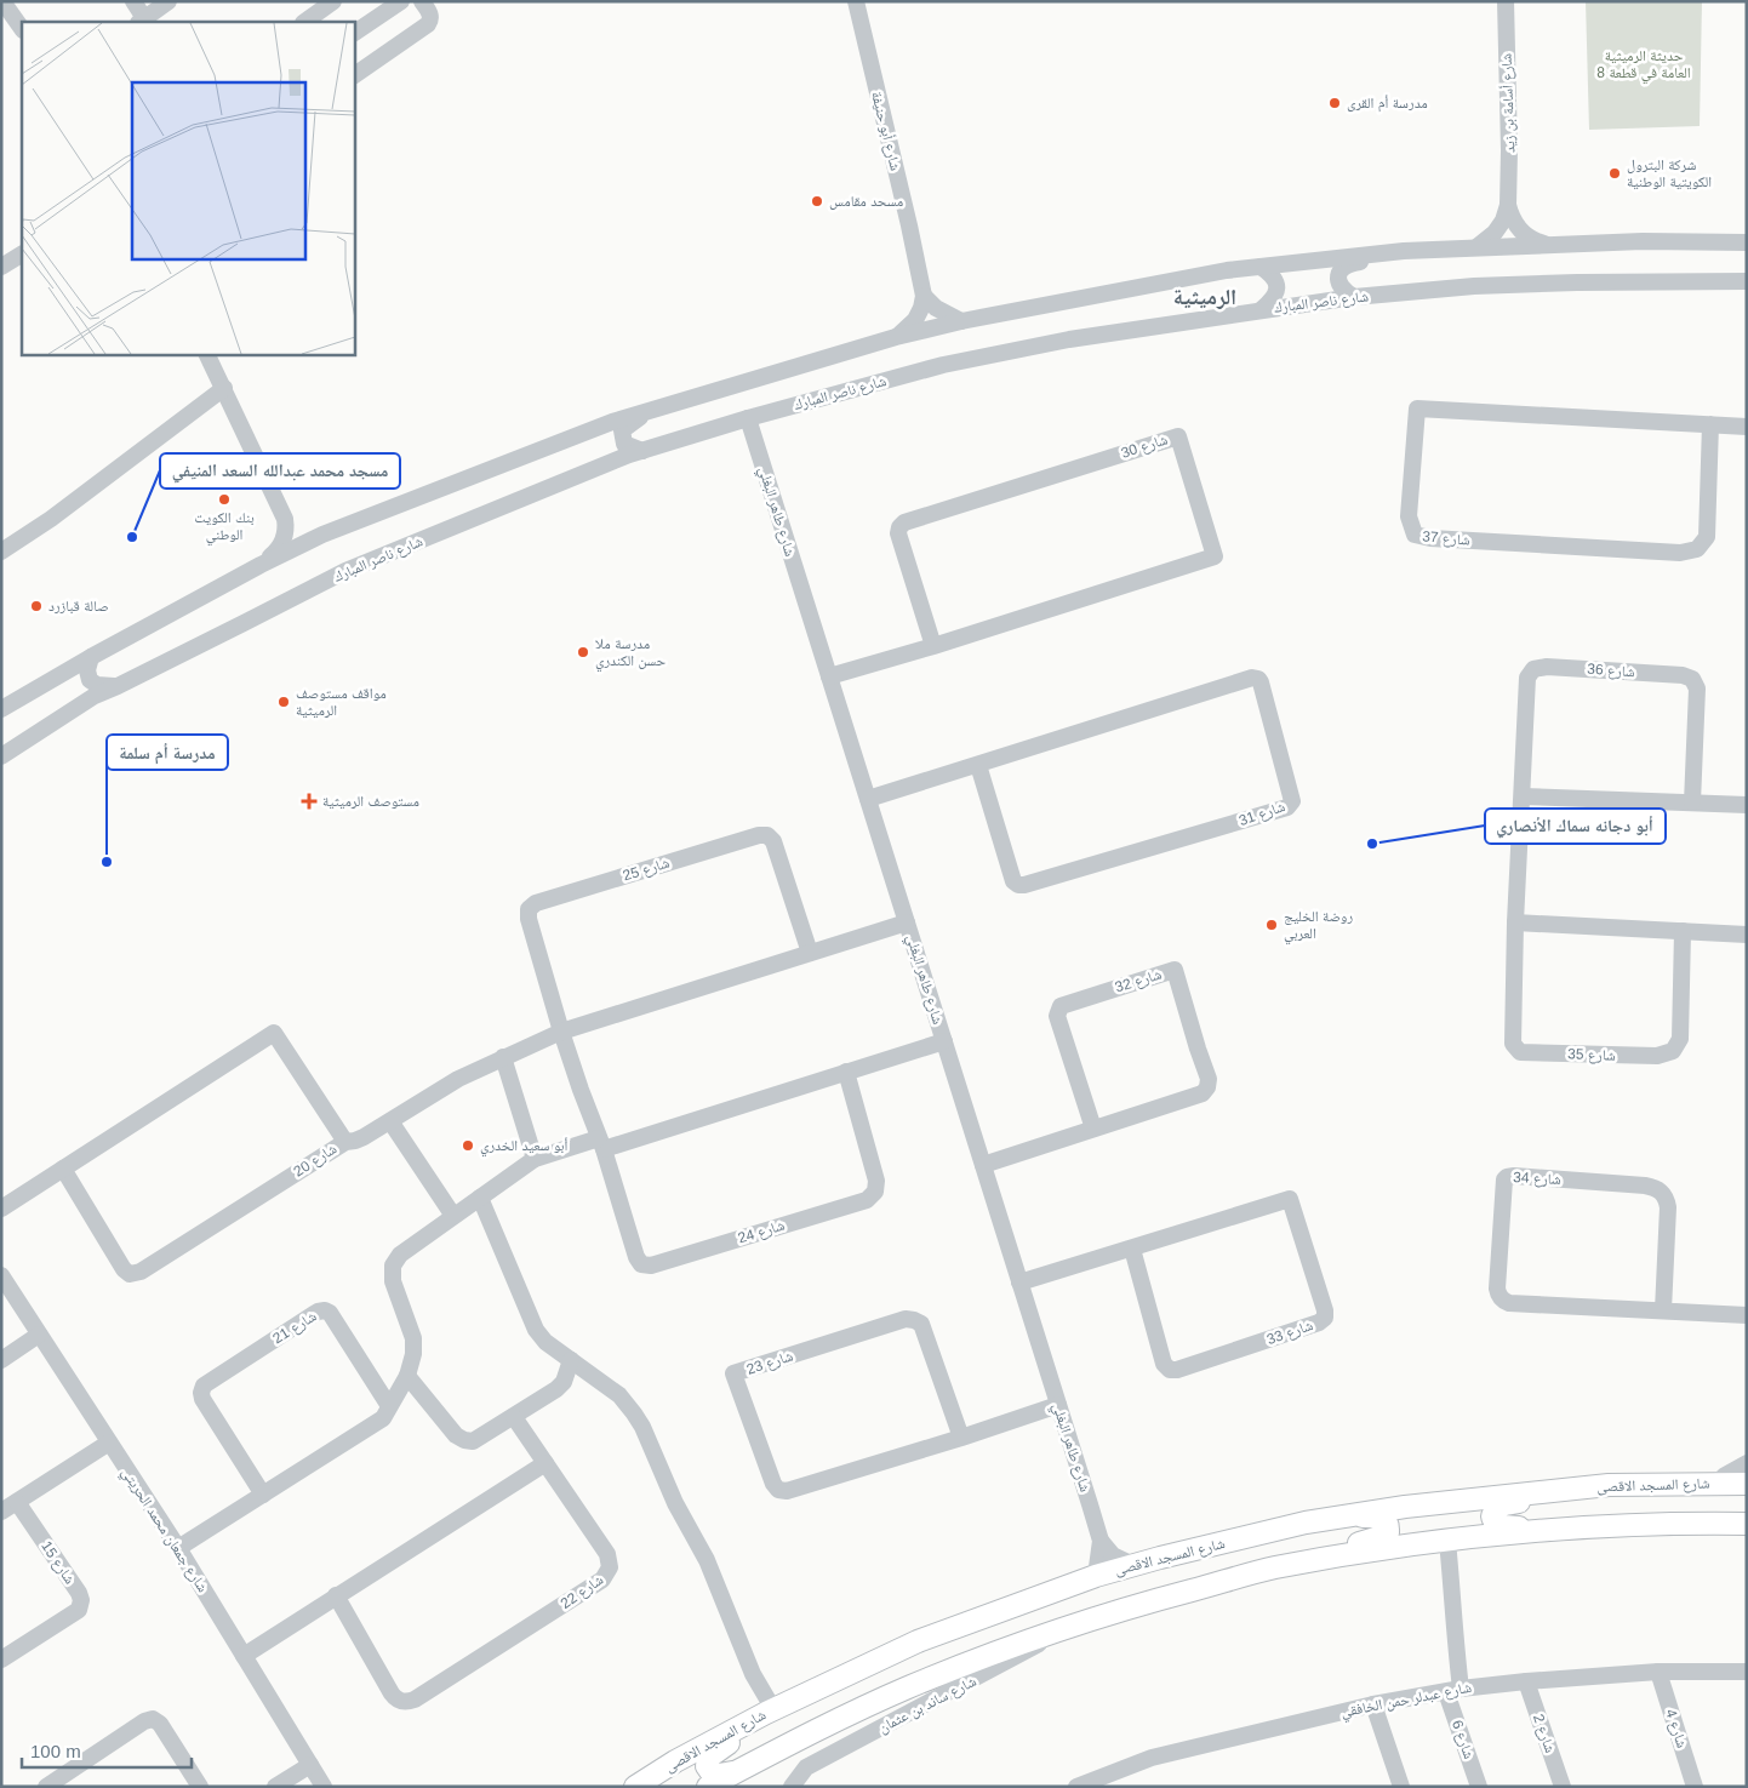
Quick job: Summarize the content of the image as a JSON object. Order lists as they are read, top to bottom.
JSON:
{
  "streets": {
    "main road": ["شارع المسجد الاقصى"],
    "street": [
      "شارع أسامة بن زيد",
      "شارع أبو حنيفة",
      "شارع ناصر المبارك",
      "شارع 30",
      "شارع طاهر البغلي",
      "شارع 37",
      "شارع 36",
      "شارع 31",
      "شارع 25",
      "شارع 32",
      "شارع 35",
      "شارع 20",
      "شارع 34",
      "شارع 24",
      "شارع 21",
      "شارع 33",
      "شارع 23",
      "شارع جمعان محمد الحريتي",
      "شارع 15",
      "شارع 22",
      "شارع عبدلر حمن الخافقي",
      "شارع ساند بن عثمان",
      "شارع 4",
      "شارع 2",
      "شارع 6"
    ]
  },
  "crossings": [
    ["شارع ناصر المبارك", "شارع طاهر البغلي"],
    ["شارع 30", "شارع طاهر البغلي"],
    ["شارع طاهر البغلي", "شارع 31"],
    ["شارع طاهر البغلي", "شارع 32"],
    ["شارع طاهر البغلي", "شارع 33"],
    ["شارع طاهر البغلي", "شارع 23"],
    ["شارع طاهر البغلي", "شارع المسجد الاقصى"],
    ["شارع 36", "شارع 35"],
    ["شارع 25", "شارع 24"],
    ["شارع عبدلر حمن الخافقي", "شارع 4"],
    ["شارع عبدلر حمن الخافقي", "شارع 2"],
    ["شارع عبدلر حمن الخافقي", "شارع 6"]
  ],
  "districts": ["الرميثية"],
  "parks": ["حديثة الرميثية العامة في قطعة 8"],
  "places": {
    "other": [
      "مدرسة أم القرى",
      "شركة البترول الكويتية الوطنية",
      "مسحد مقامس",
      "بنك الكويت الوطني",
      "مسجد محمد عبدالله السعد المنيفي",
      "صالة قبازرد",
      "مدرسة ملا حسن الكندري",
      "مواقف مستوصف الرميثية",
      "أبو دجانه سماك الأنصاري",
      "مدرسة أم سلمة",
      "روضة الخليج العربي",
      "أبو سعيد الخدري"
    ],
    "health": ["مستوصف الرميثية"]
  },
  "scale_bar": "100 m"
}
